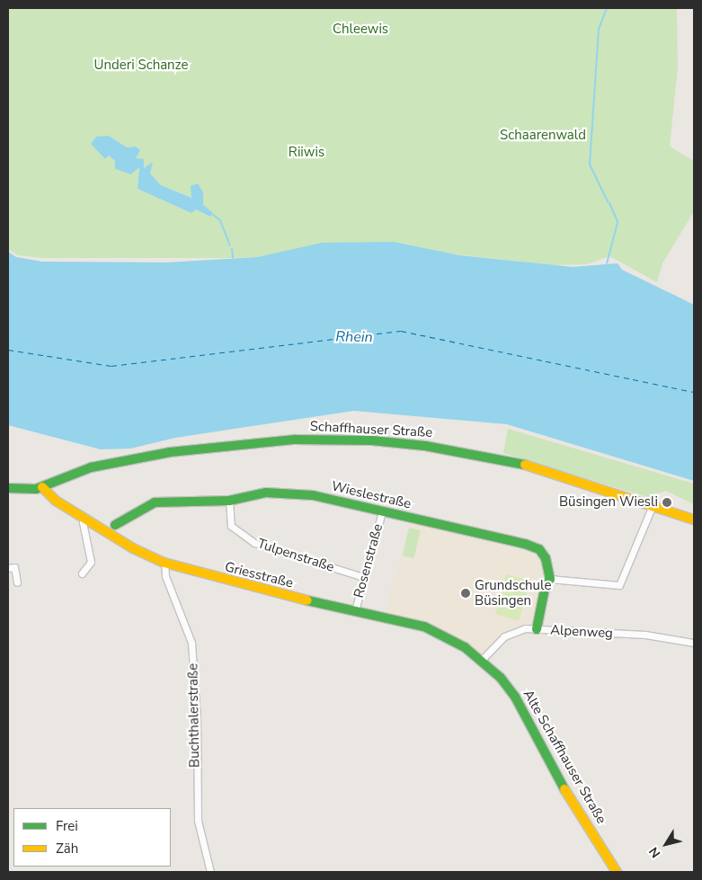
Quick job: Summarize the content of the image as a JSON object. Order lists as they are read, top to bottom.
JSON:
{
  "streets": {
    "street": [
      "Schaffhauser Straße",
      "Wieslestraße",
      "Tulpenstraße",
      "Rosenstraße",
      "Griesstraße",
      "Alpenweg",
      "Buchthalerstraße",
      "Alte Schaffhauser Straße"
    ]
  },
  "crossings": [
    ["Schaffhauser Straße", "Griesstraße"],
    ["Wieslestraße", "Tulpenstraße"],
    ["Wieslestraße", "Rosenstraße"],
    ["Tulpenstraße", "Rosenstraße"],
    ["Rosenstraße", "Griesstraße"],
    ["Griesstraße", "Alpenweg"],
    ["Griesstraße", "Buchthalerstraße"],
    ["Griesstraße", "Alte Schaffhauser Straße"],
    ["Alpenweg", "Alte Schaffhauser Straße"]
  ],
  "water": ["Rhein"],
  "parks": [
    "Chleewis",
    "Underi Schanze",
    "Schaarenwald",
    "Riiwis"
  ],
  "places": ["Büsingen Wiesli", "Grundschule Büsingen"],
  "legend": ["Frei", "Zäh"],
  "north": "bottom left"
}
